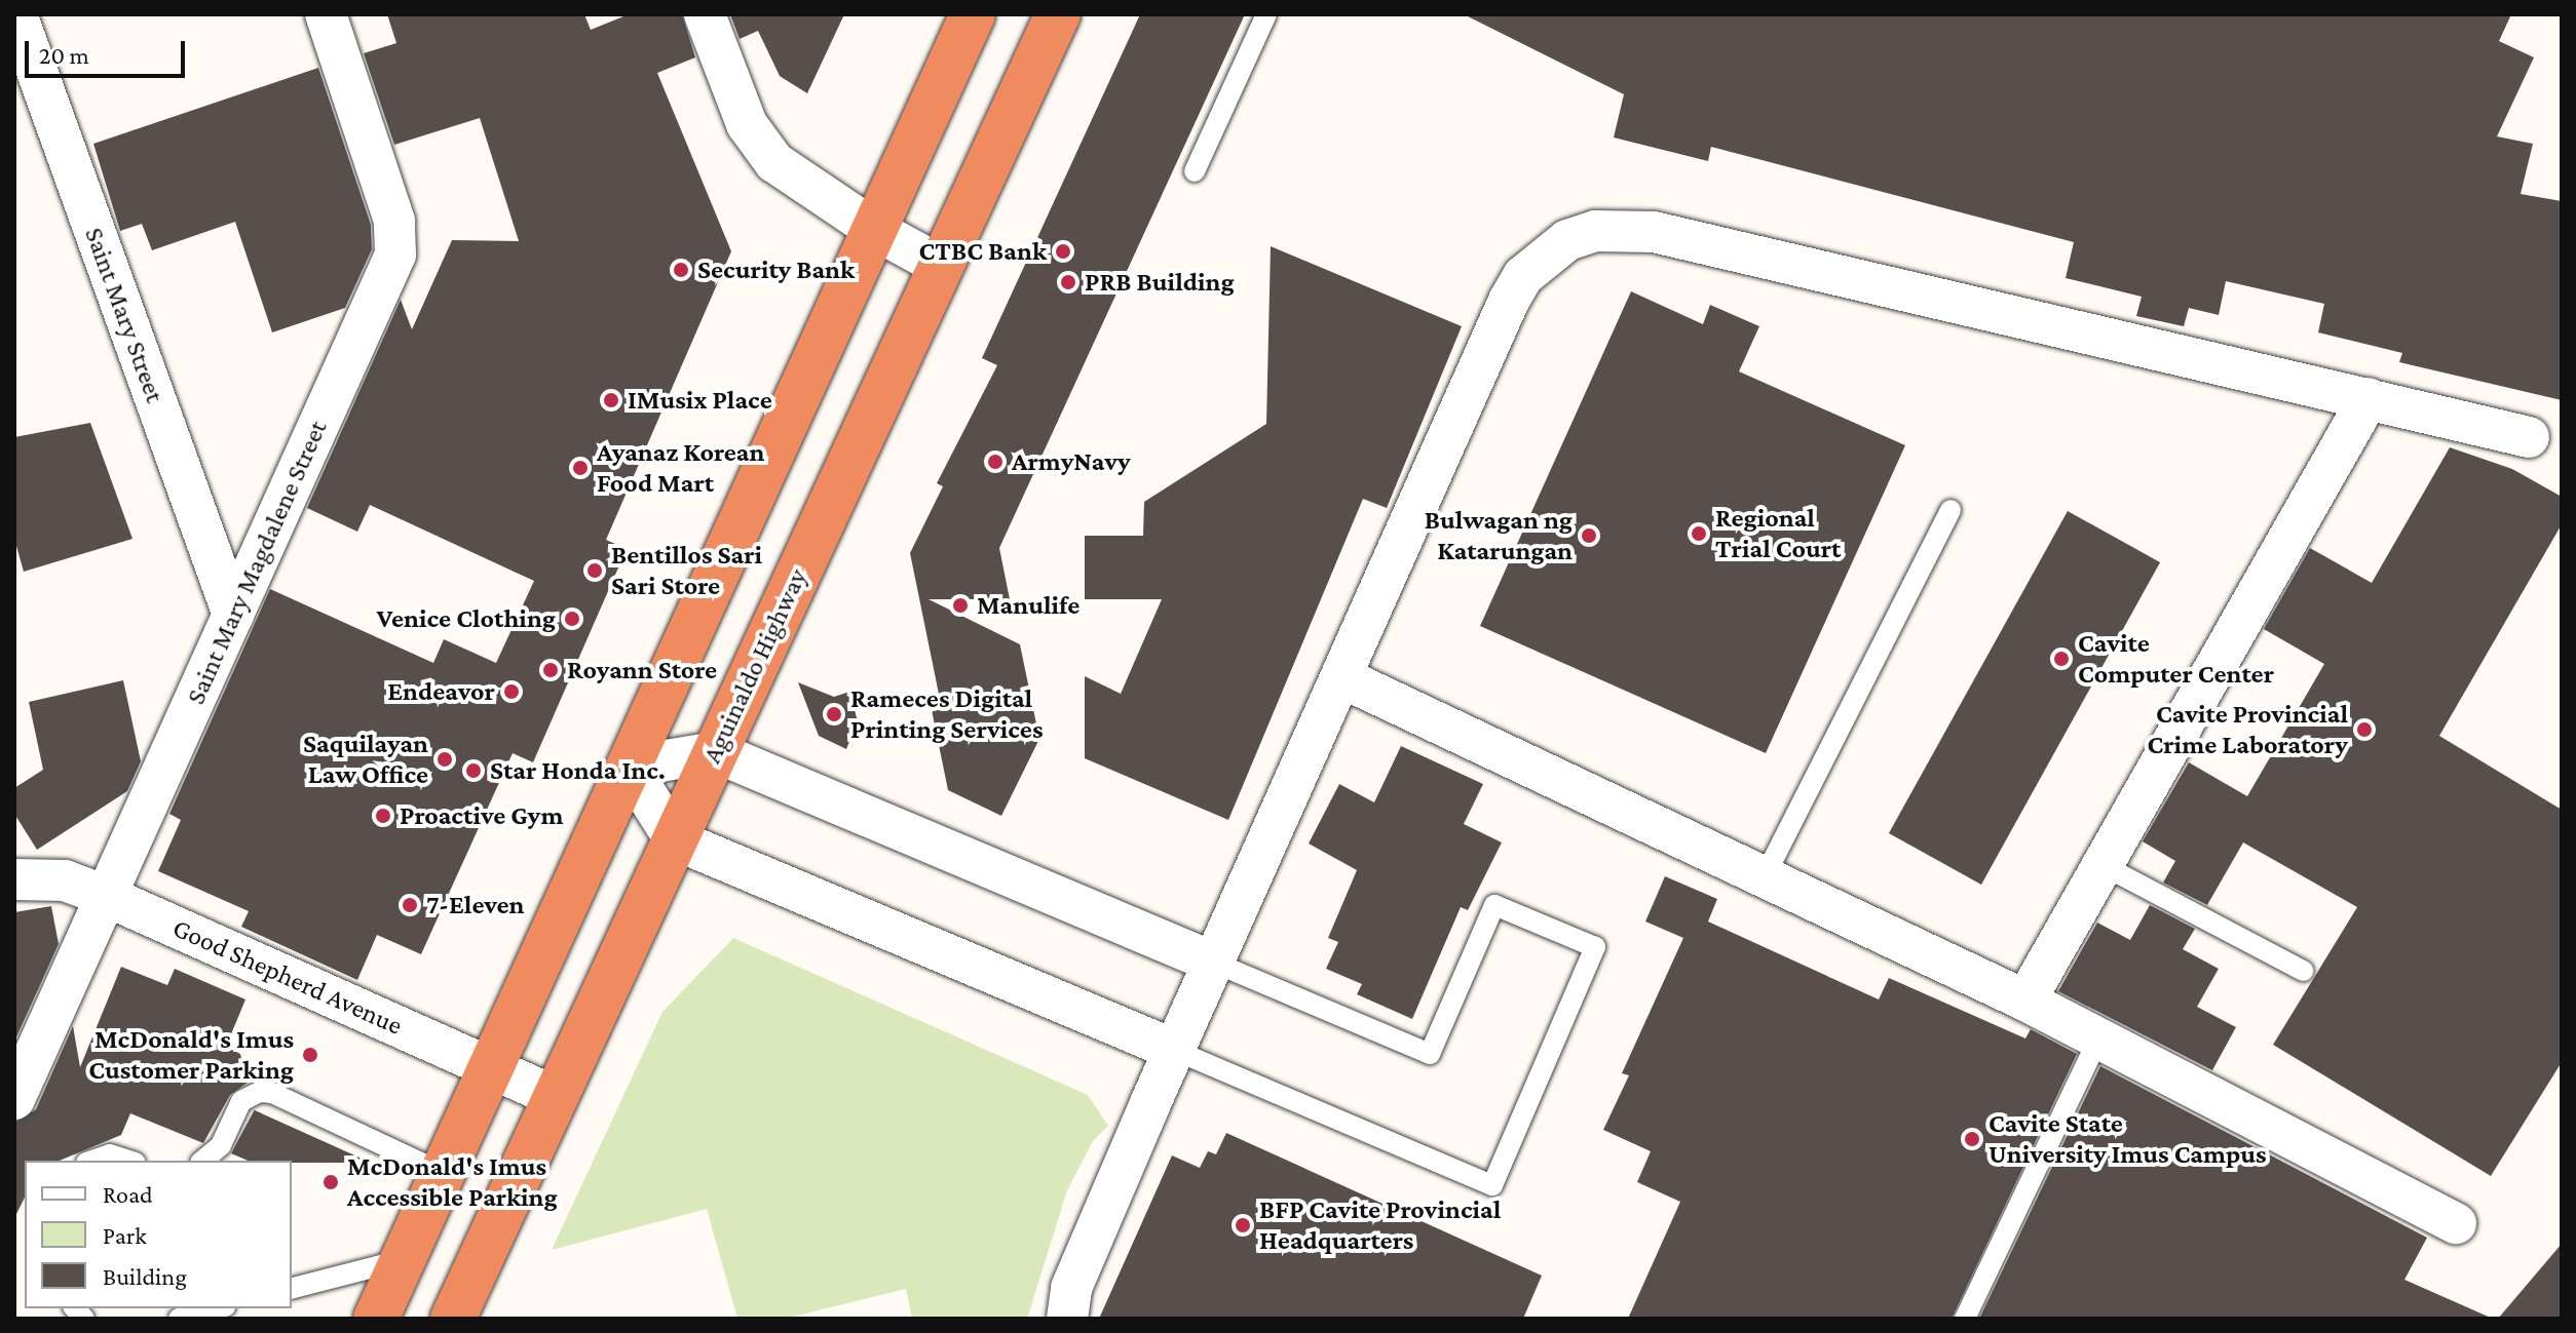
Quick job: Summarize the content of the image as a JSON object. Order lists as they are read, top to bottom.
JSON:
{
  "streets": {
    "highway": ["Aguinaldo Highway"],
    "street": ["Saint Mary Street", "Saint Mary Magdalene Street", "Good Shepherd Avenue"]
  },
  "crossings": [
    ["Saint Mary Street", "Saint Mary Magdalene Street"],
    ["Saint Mary Magdalene Street", "Good Shepherd Avenue"],
    ["Aguinaldo Highway", "Good Shepherd Avenue"]
  ],
  "places": [
    "CTBC Bank",
    "Security Bank",
    "PRB Building",
    "IMusix Place",
    "ArmyNavy",
    "Ayanaz Korean Food Mart",
    "Regional Trial Court",
    "Bulwagan ng Katarungan",
    "Bentillos Sari Sari Store",
    "Manulife",
    "Venice Clothing",
    "Cavite Computer Center",
    "Royann Store",
    "Endeavor",
    "Rameces Digital Printing Services",
    "Cavite Provincial Crime Laboratory",
    "Saquilayan Law Office",
    "Star Honda Inc.",
    "Proactive Gym",
    "7-Eleven",
    "McDonald's Imus Customer Parking",
    "Cavite State University Imus Campus",
    "McDonald's Imus Accessible Parking",
    "BFP Cavite Provincial Headquarters"
  ],
  "legend": ["Road", "Park", "Building"],
  "scale_bar": "20 m"
}
